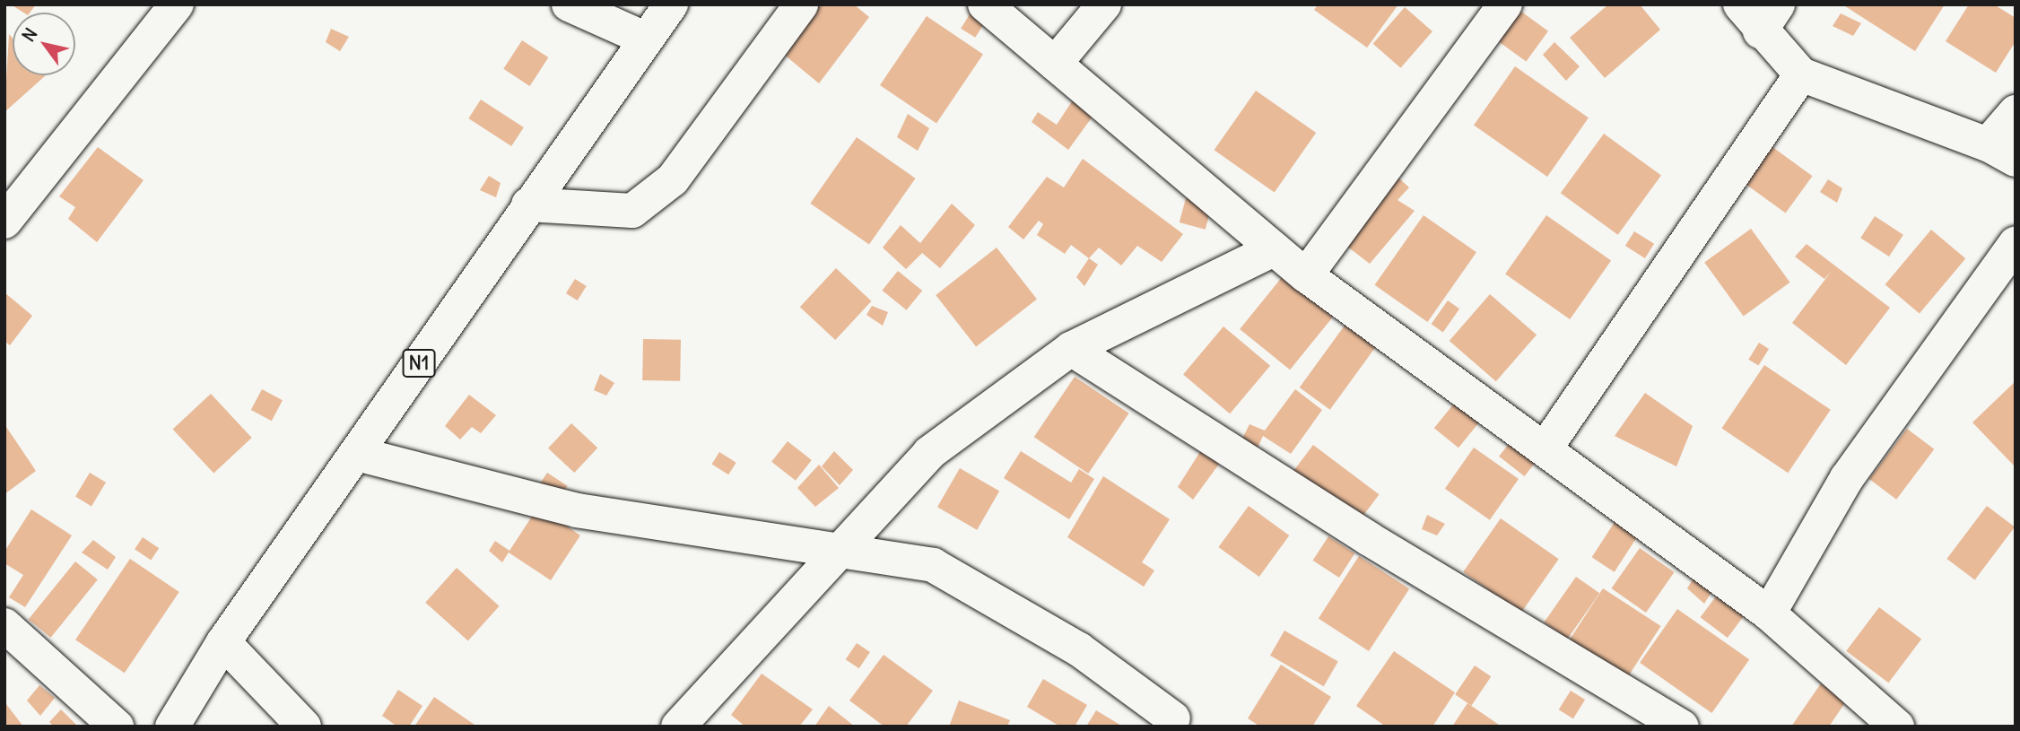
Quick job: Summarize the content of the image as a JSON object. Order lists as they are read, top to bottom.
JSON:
{
  "streets": {
    "main road": ["N1"]
  },
  "north": "top left"
}
